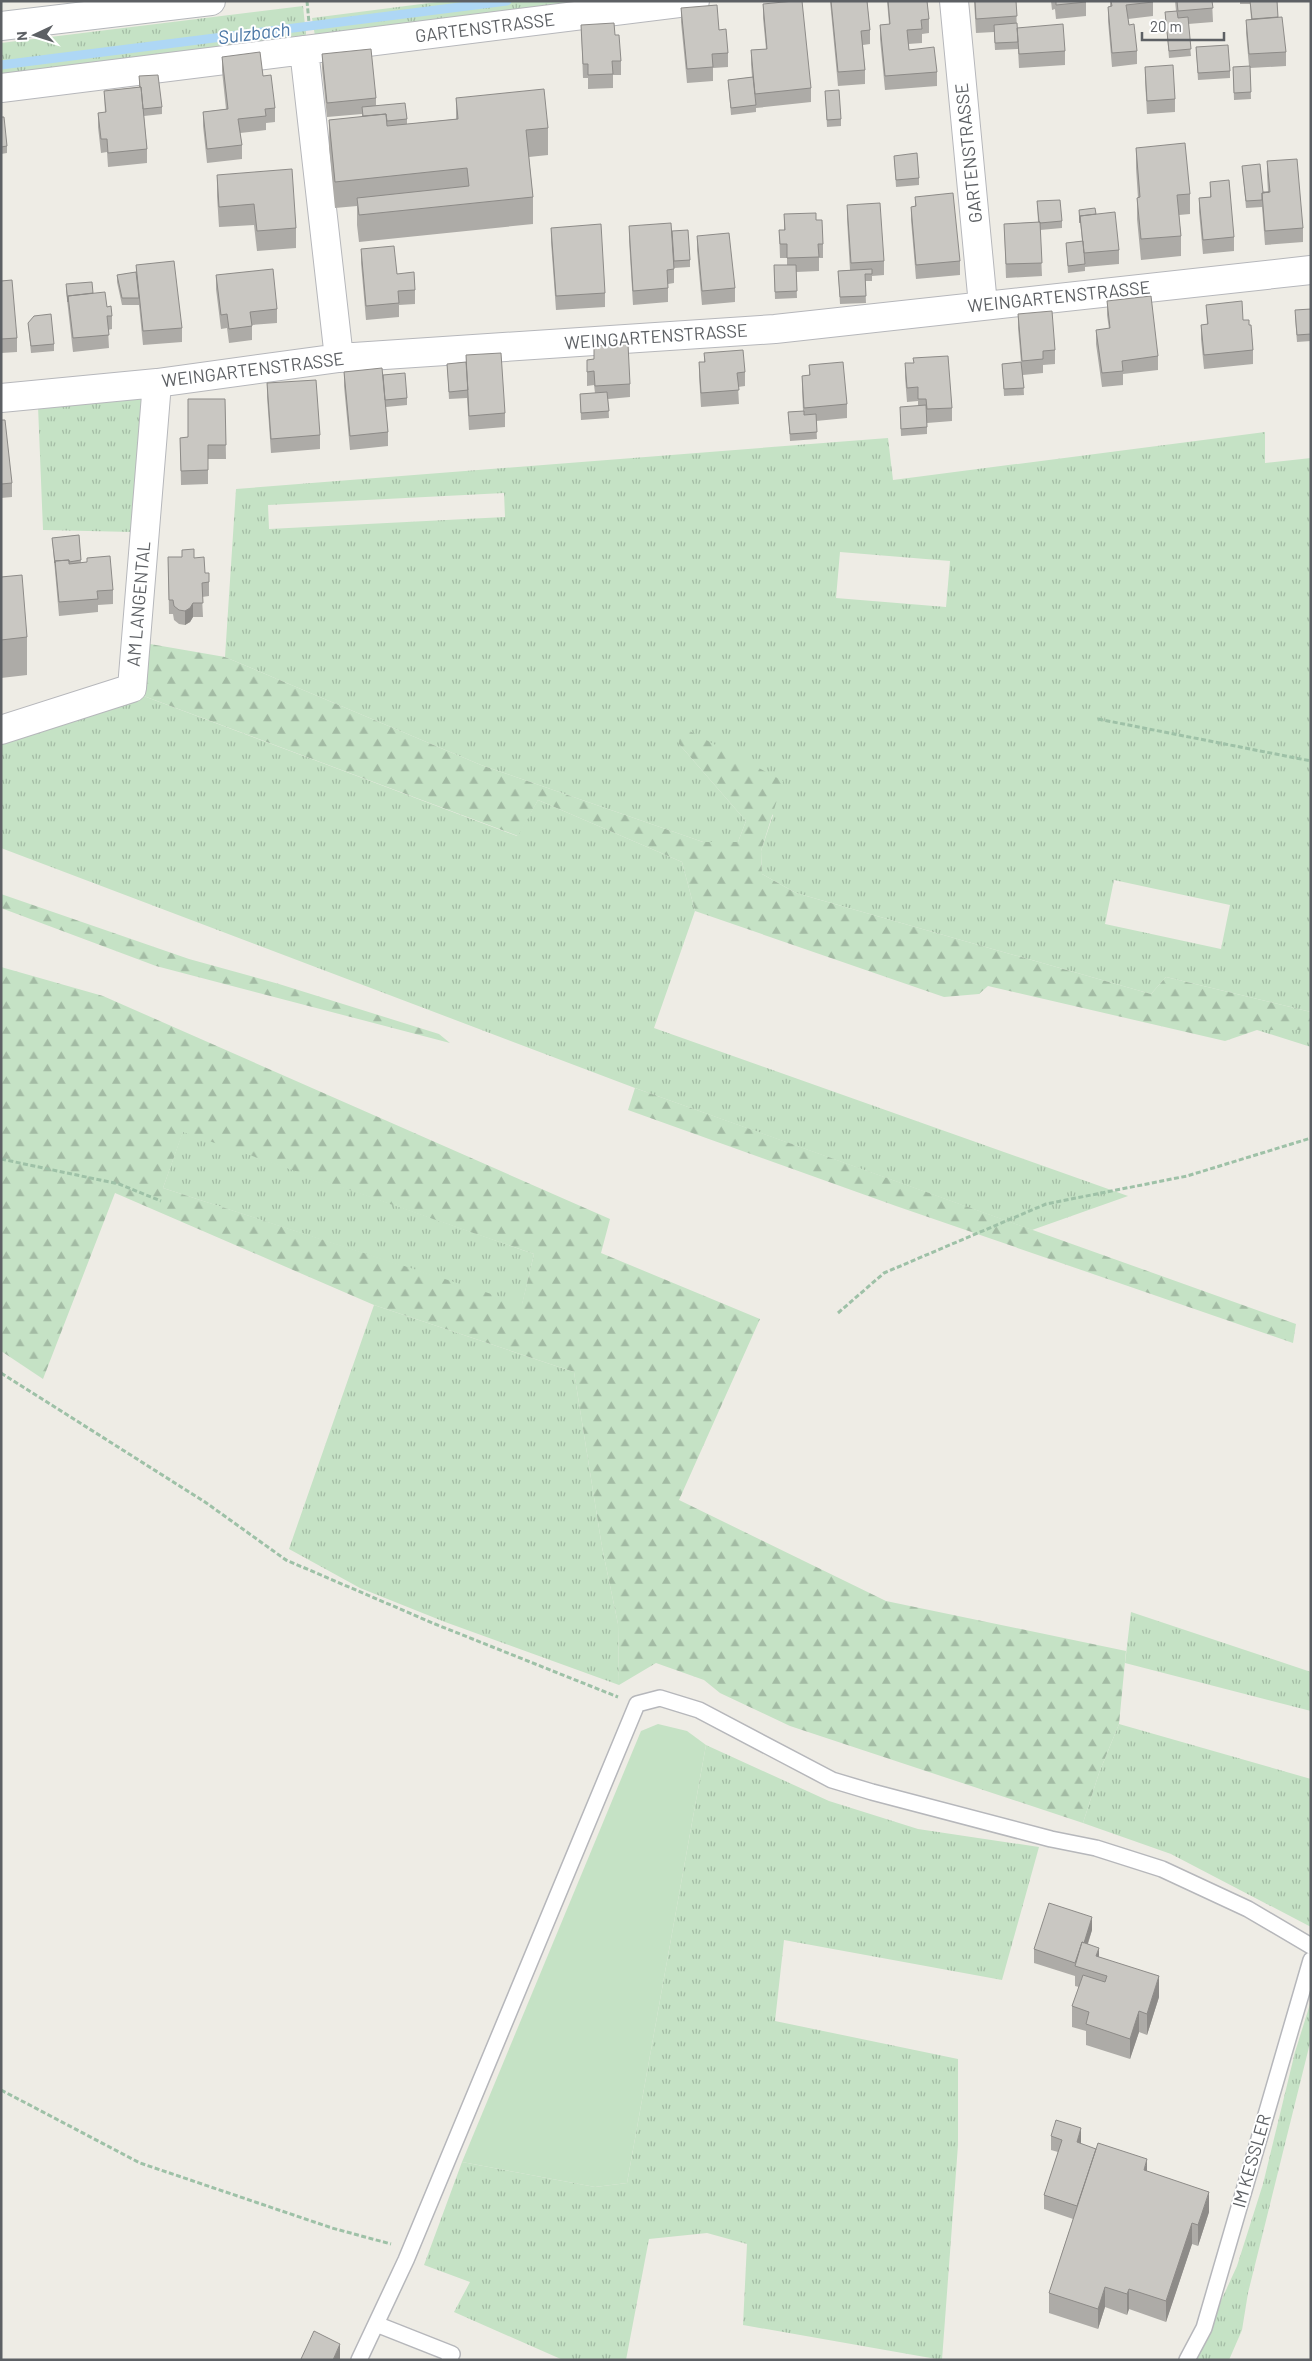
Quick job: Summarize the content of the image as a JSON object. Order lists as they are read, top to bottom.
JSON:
{
  "streets": {
    "street": ["GARTENSTRASSE", "WEINGARTENSTRASSE", "AM LANGENTAL"],
    "lane": ["IM KESSLER"]
  },
  "crossings": [
    ["GARTENSTRASSE", "WEINGARTENSTRASSE"],
    ["WEINGARTENSTRASSE", "AM LANGENTAL"]
  ],
  "water": ["Sulzbach"],
  "scale_bar": "20 m",
  "north": "left"
}
